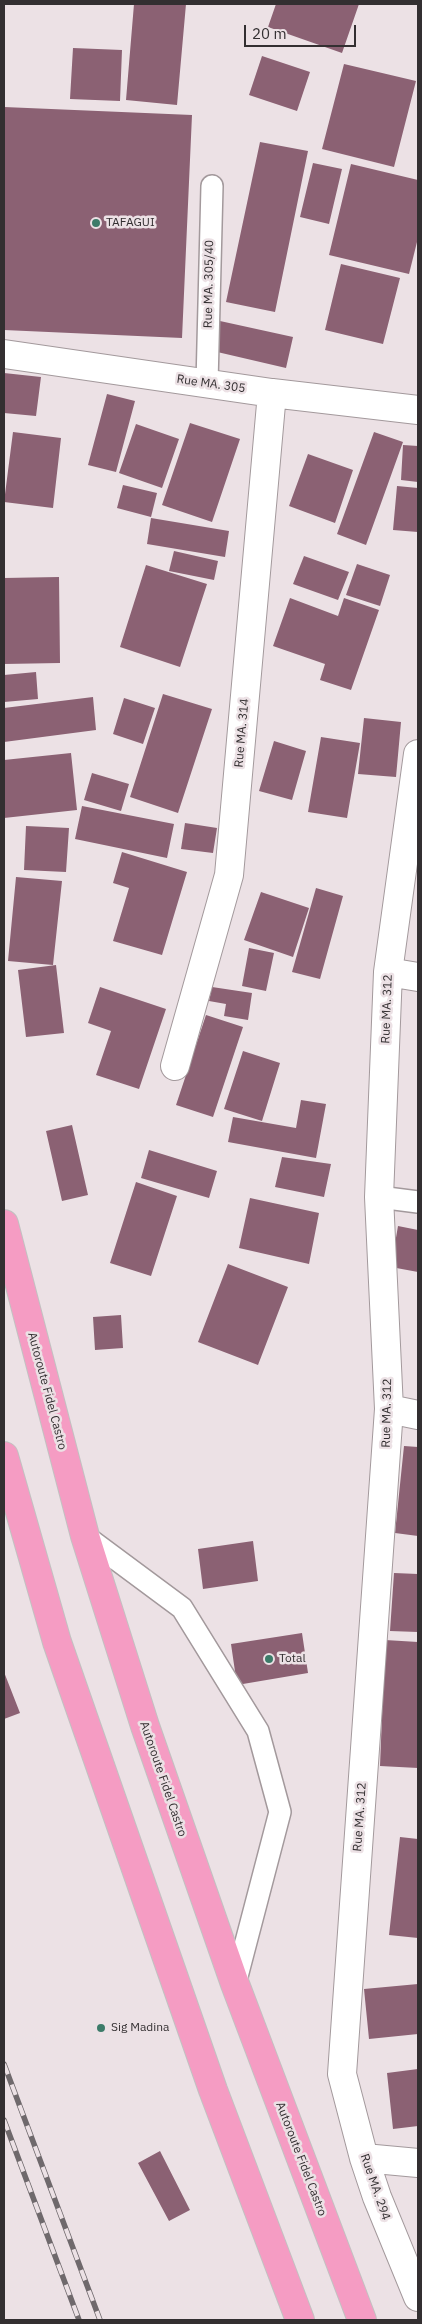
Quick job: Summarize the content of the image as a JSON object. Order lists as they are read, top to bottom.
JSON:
{
  "streets": {
    "highway": ["Autoroute Fidel Castro"],
    "street": [
      "Rue MA. 305",
      "Rue MA. 314",
      "Rue MA. 312",
      "Rue MA. 294"
    ],
    "lane": ["Rue MA. 305/40"]
  },
  "crossings": [
    ["Rue MA. 305/40", "Rue MA. 305"],
    ["Rue MA. 305", "Rue MA. 314"],
    ["Rue MA. 312", "Rue MA. 294"]
  ],
  "places": ["TAFAGUI", "Total", "Sig Madina"],
  "scale_bar": "20 m"
}
